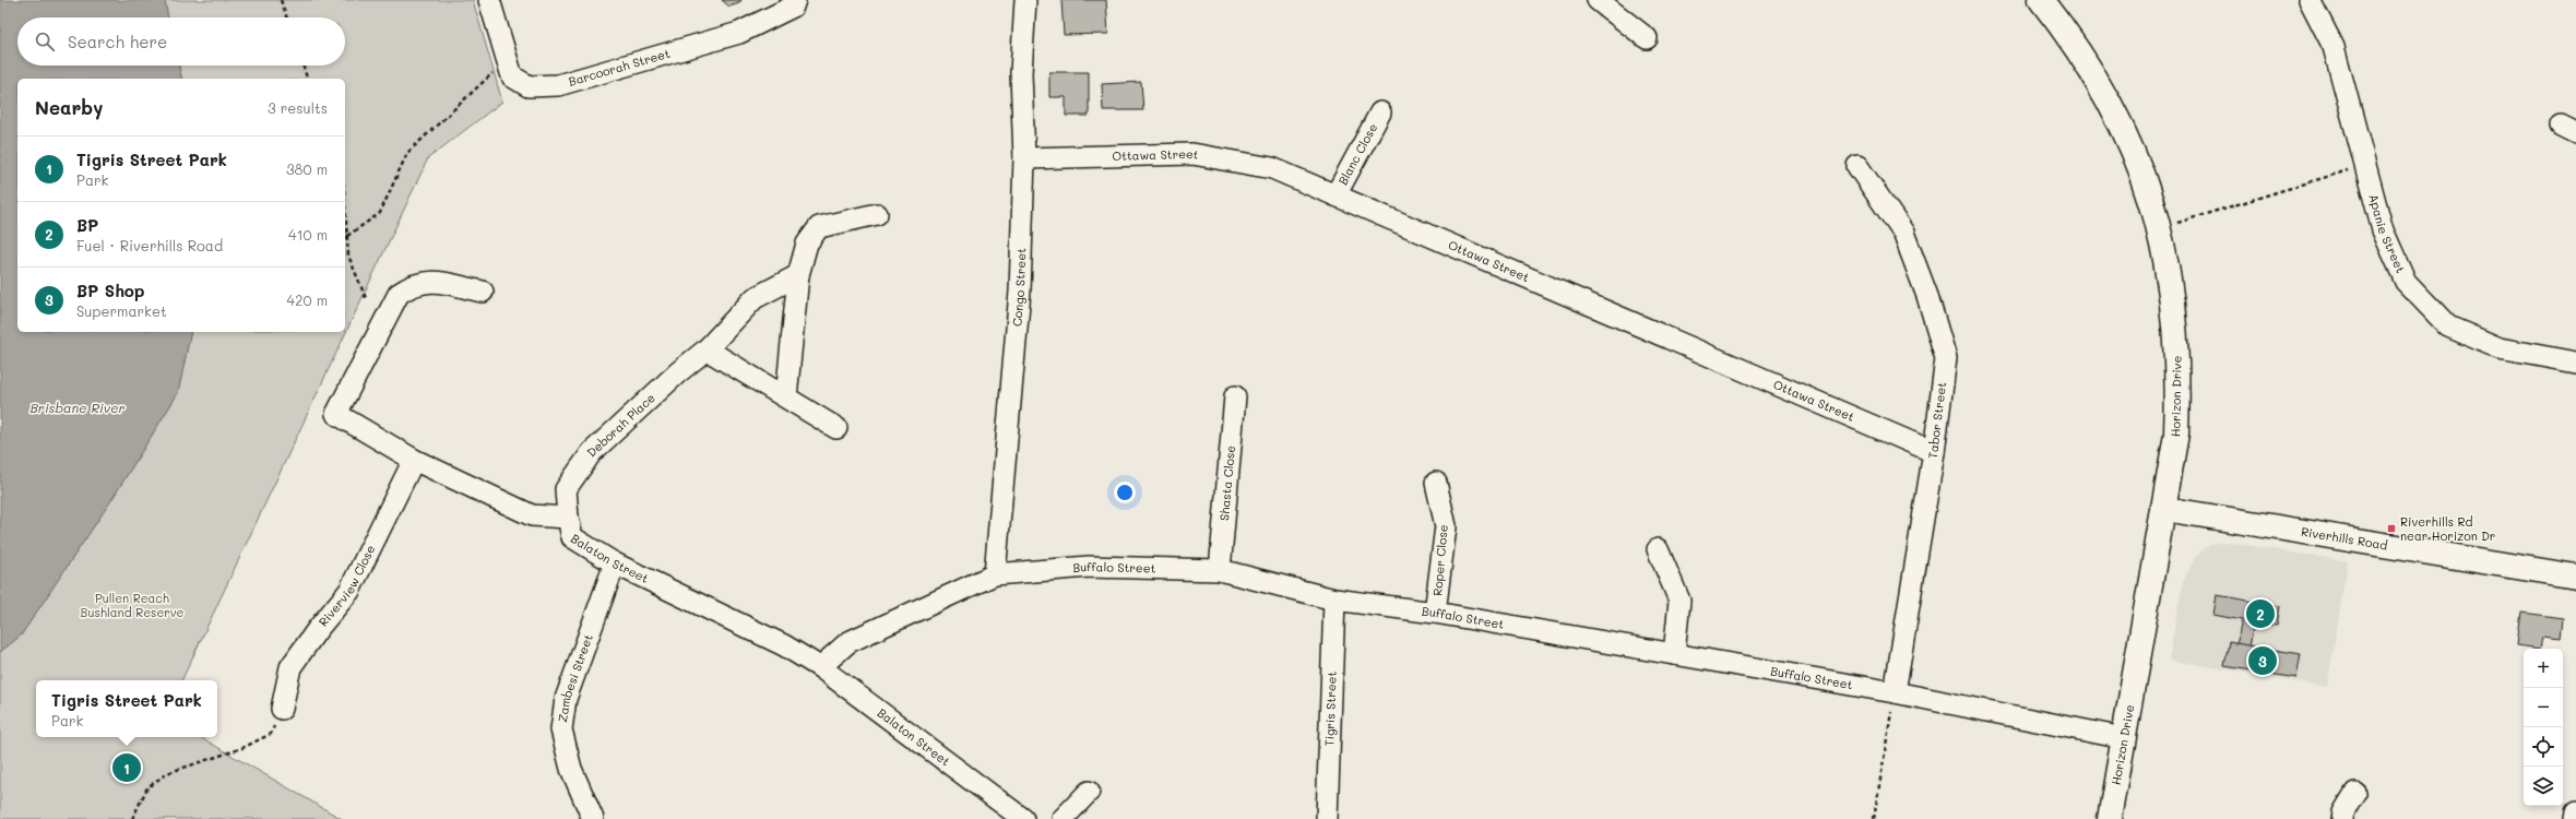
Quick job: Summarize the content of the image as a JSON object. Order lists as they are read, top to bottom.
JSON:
{
  "streets": {
    "street": [
      "Barcoorah Street",
      "Blanc Close",
      "Ottawa Street",
      "Apanie Street",
      "Congo Street",
      "Horizon Drive",
      "Tabor Street",
      "Deborah Place",
      "Shasta Close",
      "Riverhills Road",
      "Balaton Street",
      "Roper Close",
      "Buffalo Street",
      "Riverview Close",
      "Zambesi Street",
      "Tigris Street"
    ]
  },
  "crossings": [
    ["Blanc Close", "Ottawa Street"],
    ["Ottawa Street", "Congo Street"],
    ["Ottawa Street", "Tabor Street"],
    ["Congo Street", "Buffalo Street"],
    ["Horizon Drive", "Riverhills Road"],
    ["Horizon Drive", "Buffalo Street"],
    ["Tabor Street", "Buffalo Street"],
    ["Deborah Place", "Balaton Street"],
    ["Shasta Close", "Buffalo Street"],
    ["Balaton Street", "Buffalo Street"],
    ["Balaton Street", "Riverview Close"],
    ["Balaton Street", "Zambesi Street"],
    ["Roper Close", "Buffalo Street"],
    ["Buffalo Street", "Tigris Street"]
  ],
  "water": ["Brisbane River"],
  "parks": ["Pullen Reach Bushland Reserve"],
  "places": {
    "transit": ["Riverhills Rd near Horizon Dr"]
  },
  "page": {
    "search": "Search here",
    "heading": ["Nearby", "3 results"],
    "list": [
      {
        "mark": "1",
        "name": "Tigris Street Park",
        "note": "Park",
        "value": "380 m"
      },
      {
        "mark": "2",
        "name": "BP",
        "note": "Fuel · Riverhills Road",
        "value": "410 m"
      },
      {
        "mark": "3",
        "name": "BP Shop",
        "note": "Supermarket",
        "value": "420 m"
      }
    ],
    "pins": ["2", "3", "1"],
    "map_buttons": ["+", "−"],
    "popup": ["Tigris Street Park", "Park"]
  }
}
